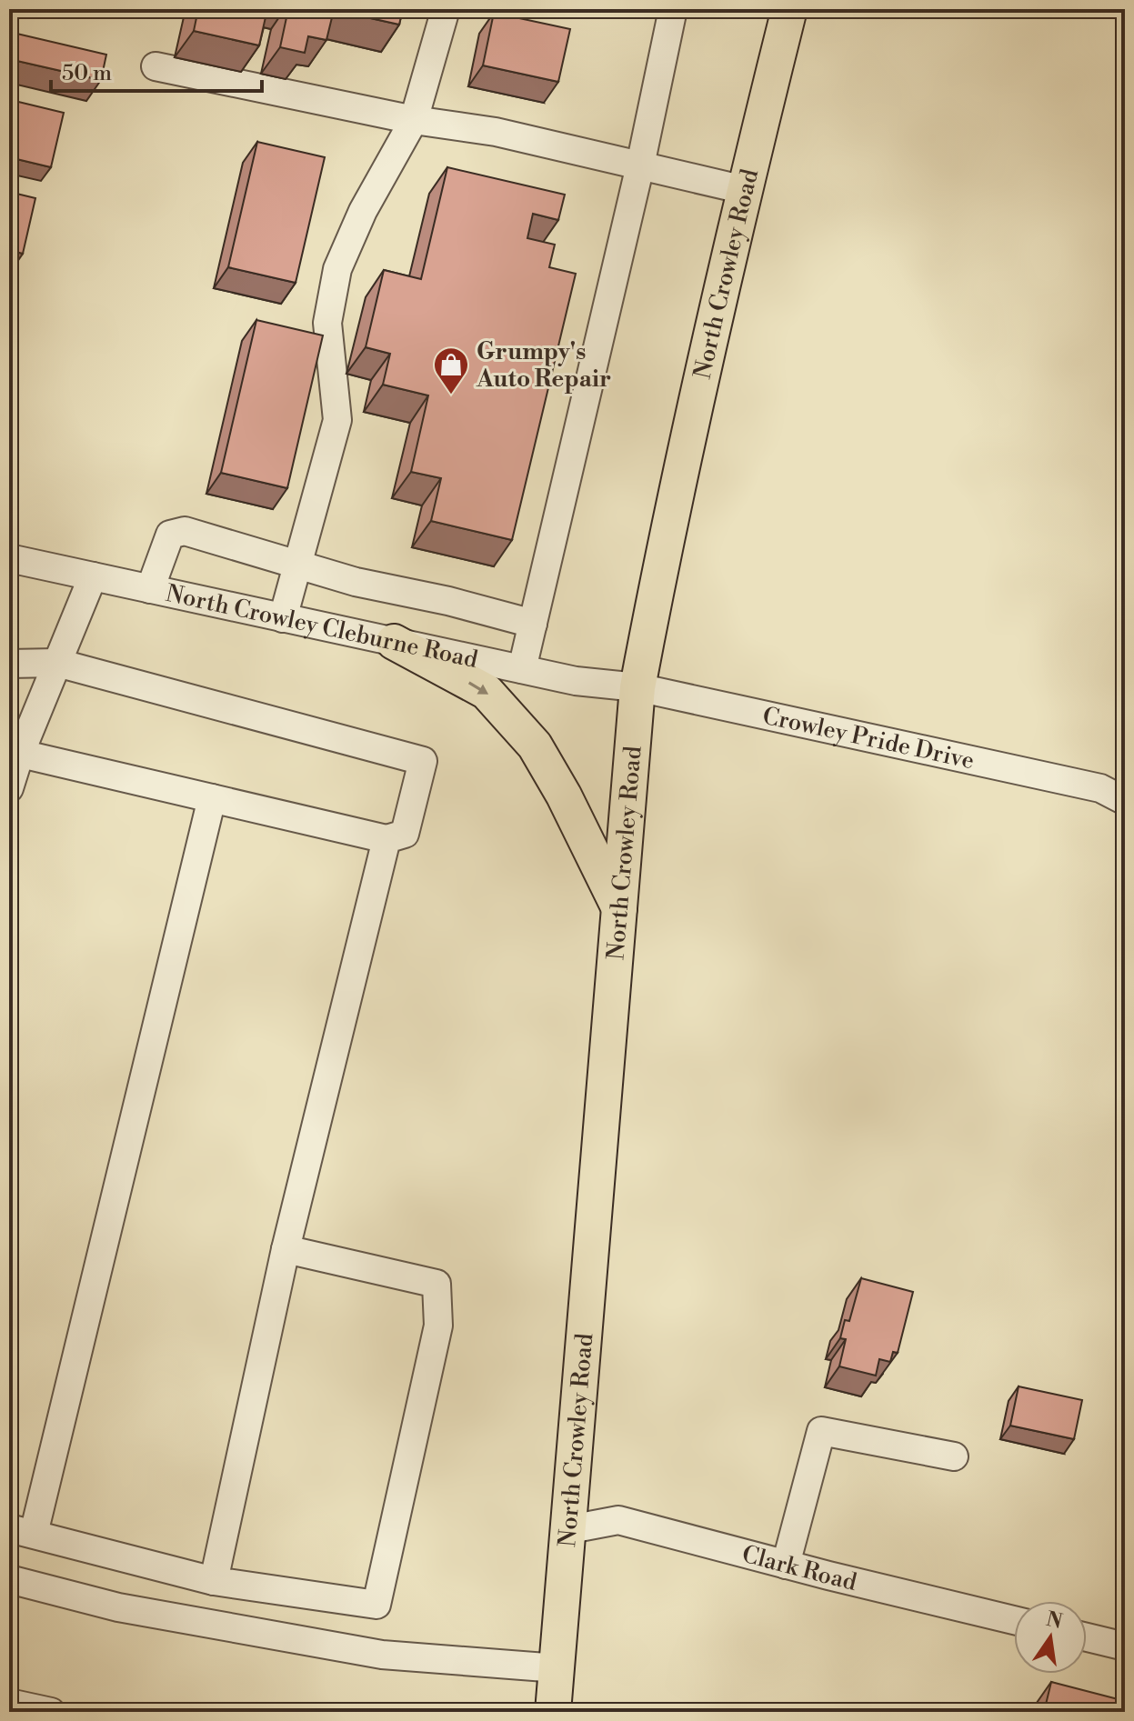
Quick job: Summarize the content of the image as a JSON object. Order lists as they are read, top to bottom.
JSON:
{
  "streets": {
    "main road": ["North Crowley Road"],
    "street": ["North Crowley Cleburne Road", "Crowley Pride Drive", "Clark Road"]
  },
  "crossings": [
    ["North Crowley Road", "North Crowley Cleburne Road"],
    ["North Crowley Road", "Crowley Pride Drive"],
    ["North Crowley Road", "Clark Road"],
    ["North Crowley Cleburne Road", "Crowley Pride Drive"]
  ],
  "places": {
    "shop": ["Grumpy's Auto Repair"]
  },
  "scale_bar": "50 m",
  "north": "top"
}
